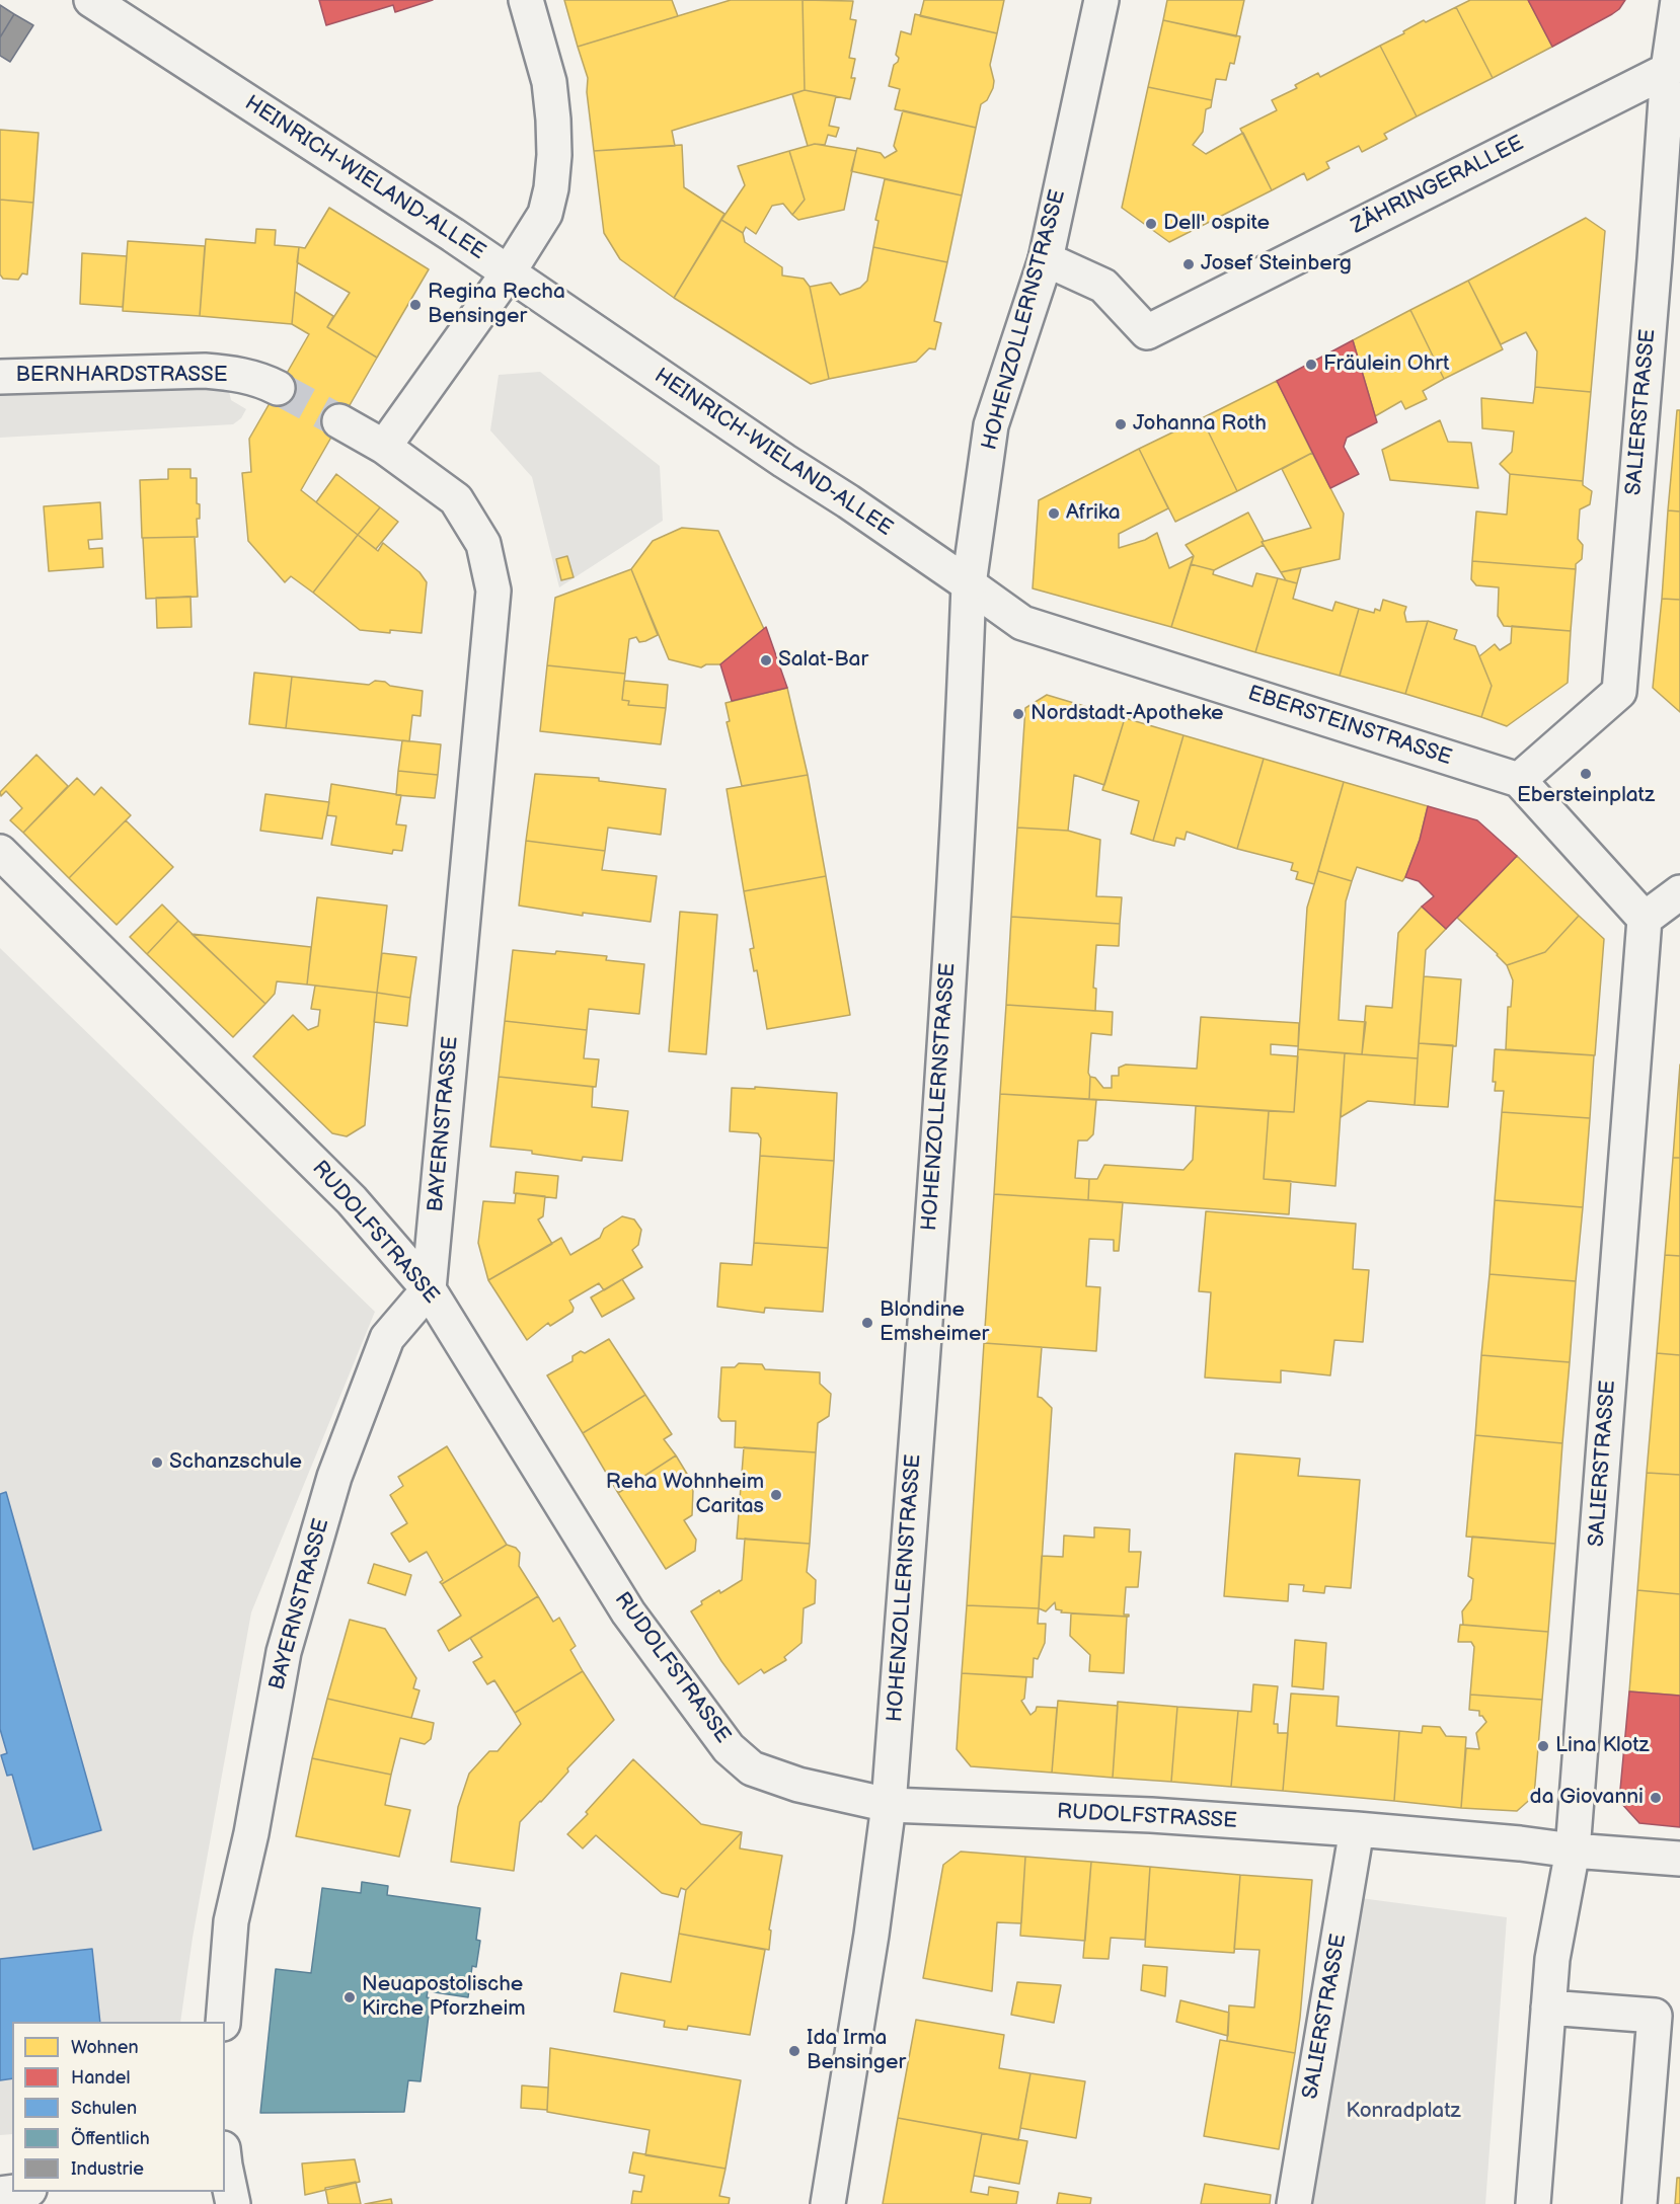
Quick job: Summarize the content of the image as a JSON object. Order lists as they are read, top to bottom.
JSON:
{
  "streets": {
    "street": [
      "HEINRICH-WIELAND-ALLEE",
      "ZÄHRINGERALLEE",
      "HOHENZOLLERNSTRASSE",
      "BERNHARDSTRASSE",
      "SALIERSTRASSE",
      "EBERSTEINSTRASSE",
      "BAYERNSTRASSE",
      "RUDOLFSTRASSE"
    ]
  },
  "crossings": [
    ["HEINRICH-WIELAND-ALLEE", "HOHENZOLLERNSTRASSE"],
    ["HEINRICH-WIELAND-ALLEE", "EBERSTEINSTRASSE"],
    ["ZÄHRINGERALLEE", "HOHENZOLLERNSTRASSE"],
    ["ZÄHRINGERALLEE", "SALIERSTRASSE"],
    ["HOHENZOLLERNSTRASSE", "EBERSTEINSTRASSE"],
    ["HOHENZOLLERNSTRASSE", "RUDOLFSTRASSE"],
    ["SALIERSTRASSE", "EBERSTEINSTRASSE"],
    ["SALIERSTRASSE", "RUDOLFSTRASSE"],
    ["BAYERNSTRASSE", "RUDOLFSTRASSE"]
  ],
  "parks": ["Konradplatz"],
  "places": [
    "Dell' ospite",
    "Josef Steinberg",
    "Regina Recha Bensinger",
    "Fräulein Ohrt",
    "Johanna Roth",
    "Afrika",
    "Salat-Bar",
    "Nordstadt-Apotheke",
    "Ebersteinplatz",
    "Blondine Emsheimer",
    "Schanzschule",
    "Reha Wohnheim Caritas",
    "Lina Klotz",
    "da Giovanni",
    "Neuapostolische Kirche Pforzheim",
    "Ida Irma Bensinger"
  ],
  "legend": [
    "Wohnen",
    "Handel",
    "Schulen",
    "Öffentlich",
    "Industrie"
  ]
}
